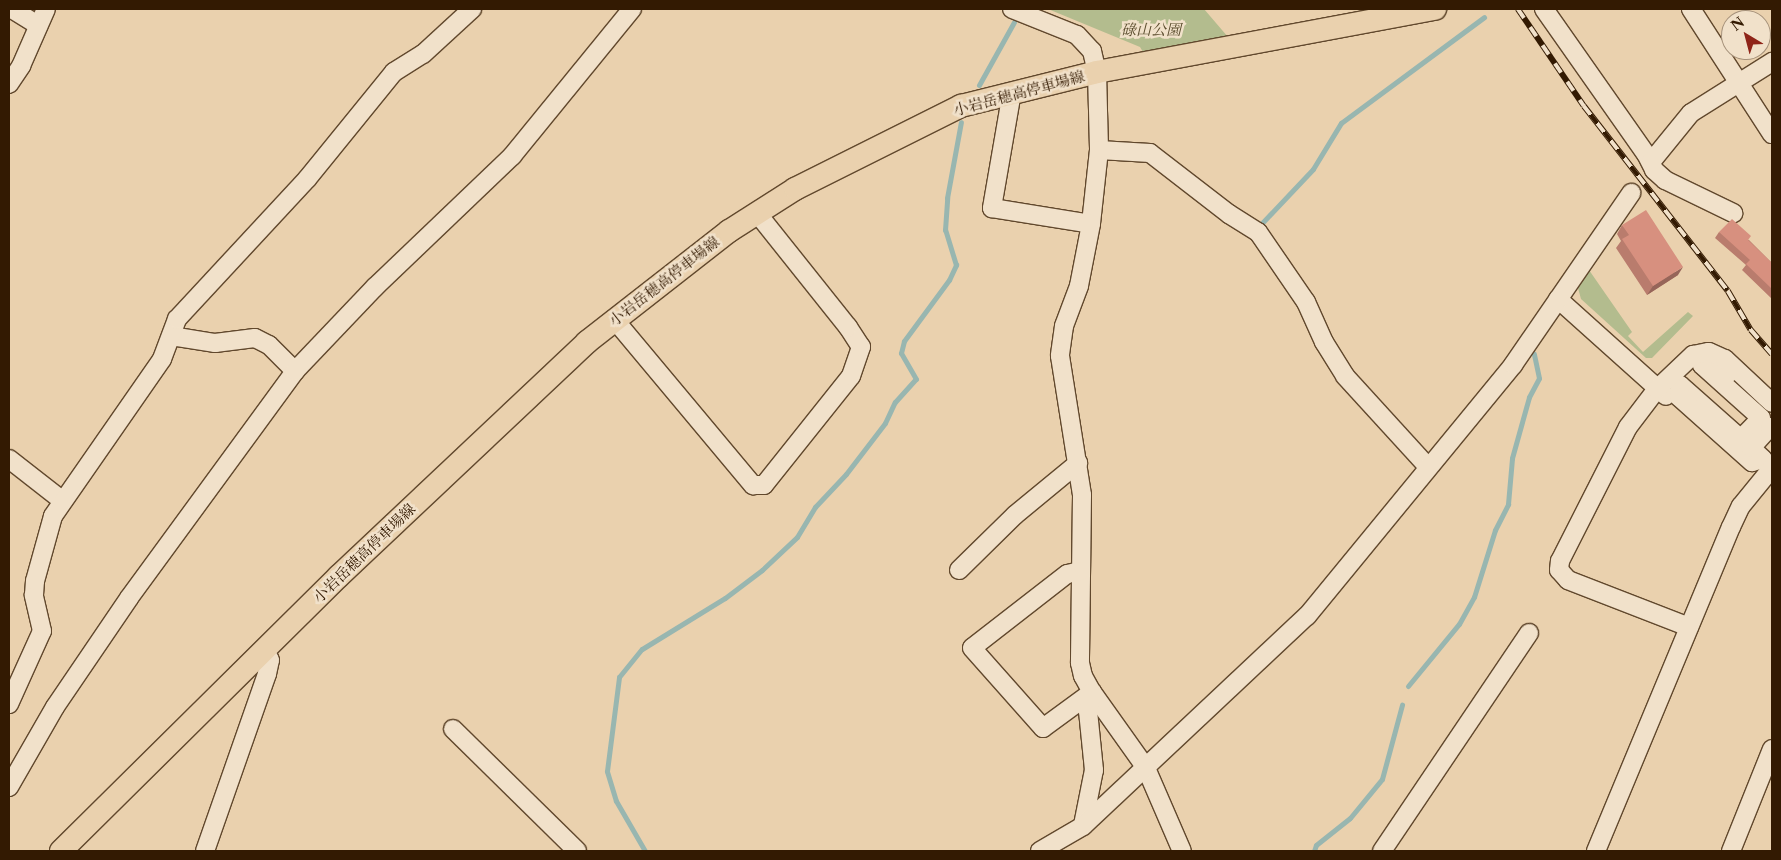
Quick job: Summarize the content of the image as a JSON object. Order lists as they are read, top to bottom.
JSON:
{
  "streets": {
    "main road": ["小岩岳穂高停車場線"]
  },
  "parks": ["碌山公園"],
  "north": "top left"
}
